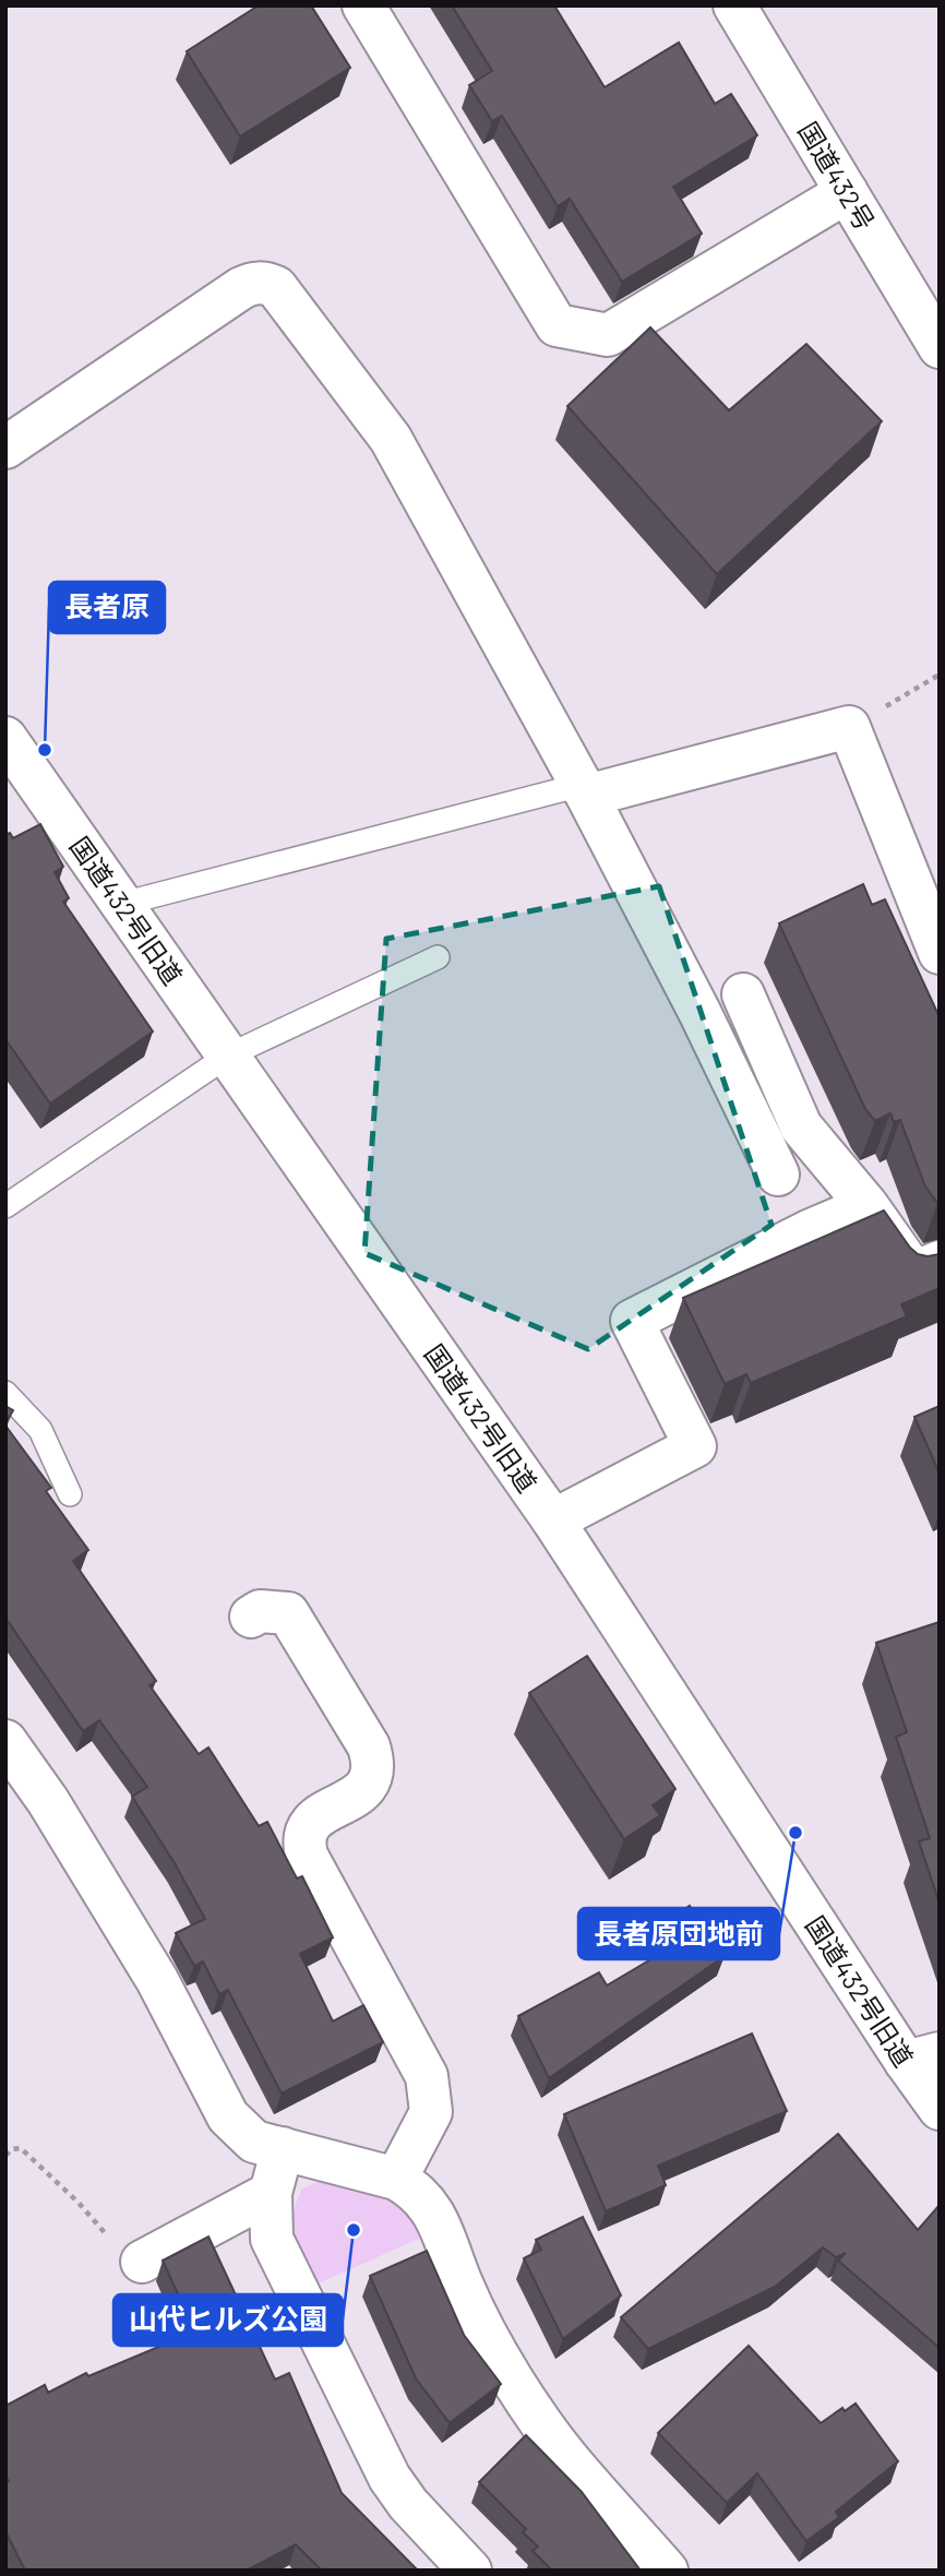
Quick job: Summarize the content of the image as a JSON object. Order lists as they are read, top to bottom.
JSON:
{
  "streets": {
    "main road": ["国道432号", "国道432号旧道"]
  },
  "places": ["長者原", "長者原団地前", "山代ヒルズ公園"]
}
